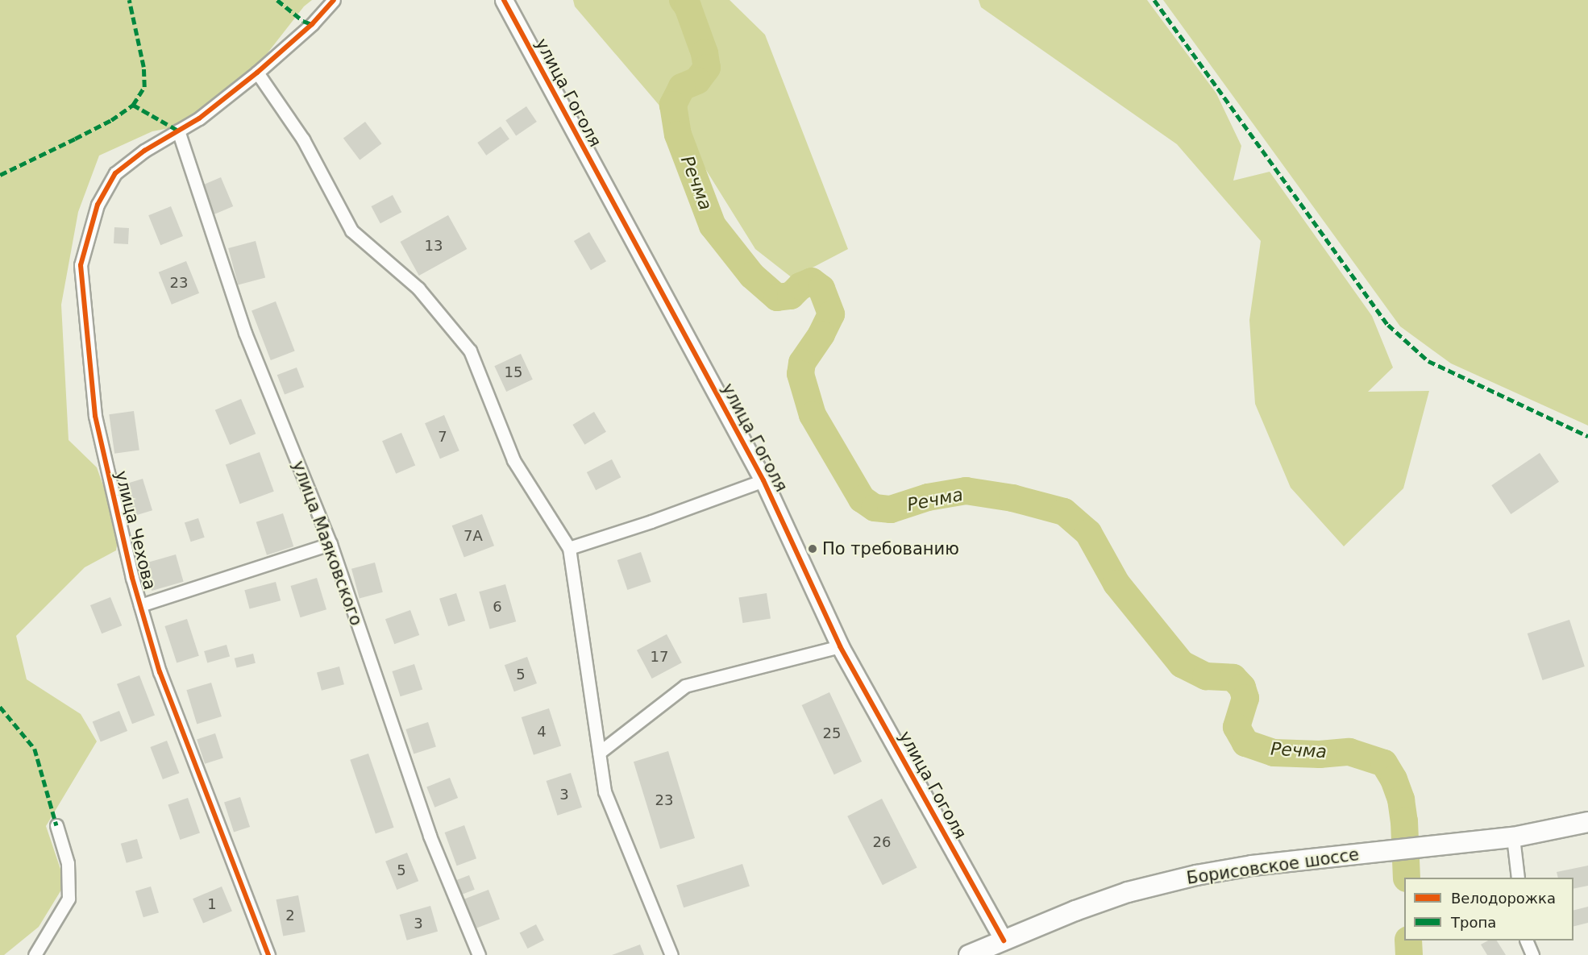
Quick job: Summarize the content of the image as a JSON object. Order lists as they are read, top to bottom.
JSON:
{
  "streets": {
    "main road": ["Борисовское шоссе"],
    "street": ["улица Гоголя", "улица Чехова", "улица Маяковского"]
  },
  "crossings": [
    ["улица Гоголя", "Борисовское шоссе"],
    ["улица Чехова", "улица Маяковского"]
  ],
  "water": ["Речма"],
  "places": ["По требованию"],
  "house_numbers": [
    "13",
    "23",
    "15",
    "7",
    "7А",
    "6",
    "17",
    "5",
    "4",
    "25",
    "3",
    "23",
    "26",
    "5",
    "1",
    "2",
    "3"
  ],
  "legend": ["Велодорожка", "Тропа"]
}
